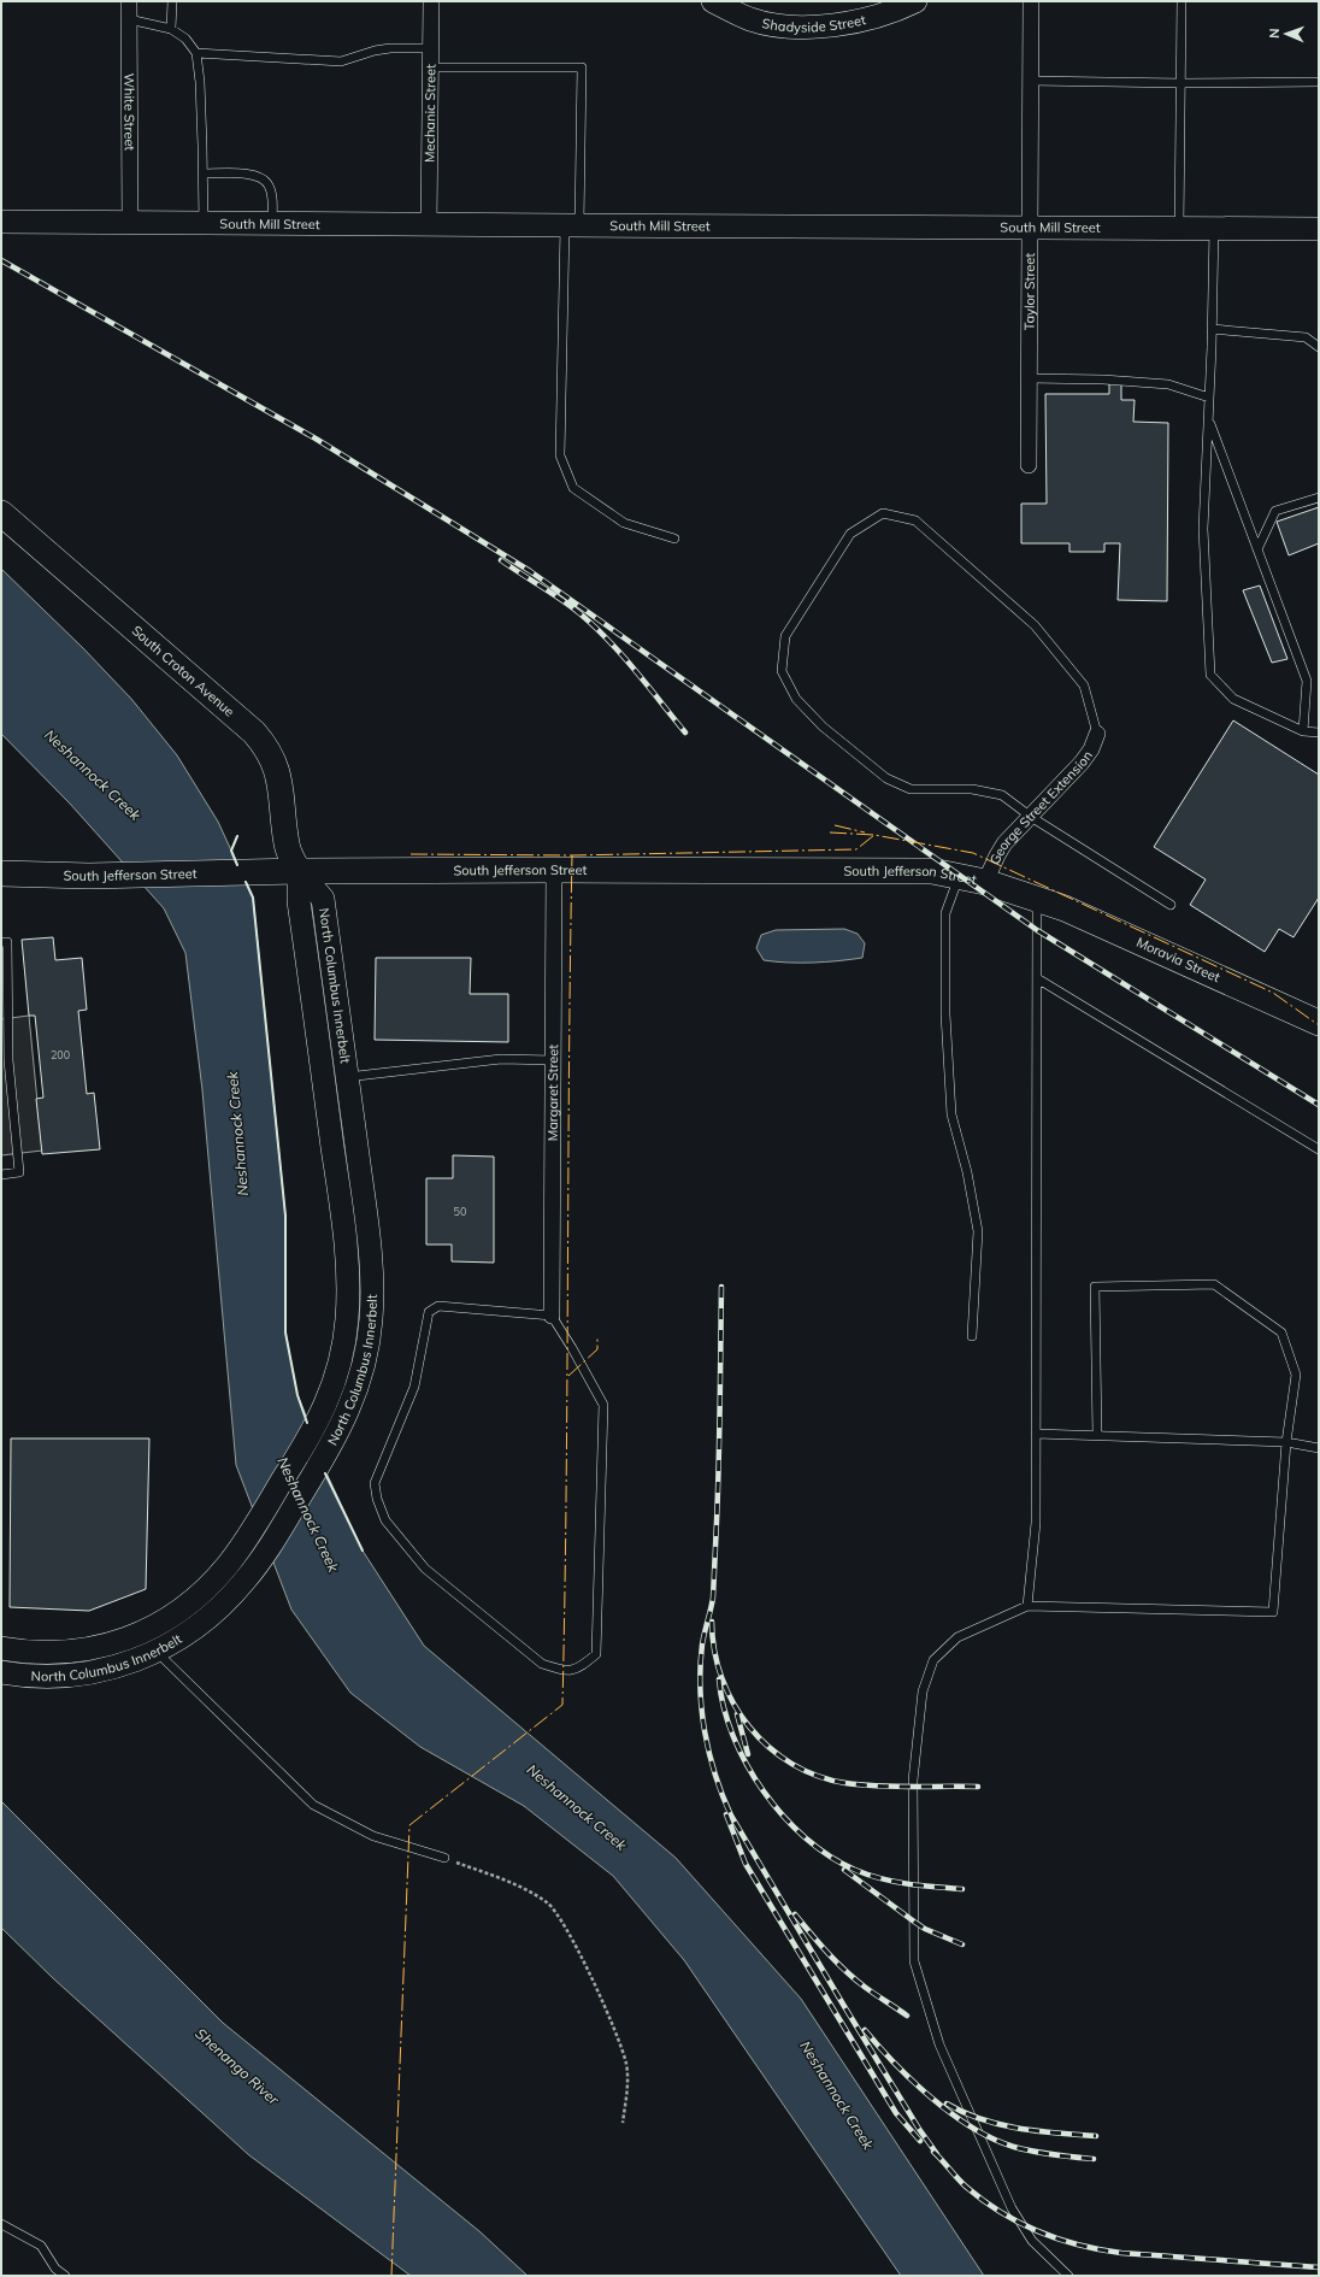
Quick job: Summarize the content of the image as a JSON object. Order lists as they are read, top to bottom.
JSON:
{
  "streets": {
    "main road": [
      "Shadyside Street",
      "South Mill Street",
      "South Croton Avenue",
      "South Jefferson Street",
      "Moravia Street",
      "North Columbus Innerbelt"
    ],
    "street": [
      "White Street",
      "Mechanic Street",
      "Taylor Street",
      "George Street Extension",
      "Margaret Street"
    ]
  },
  "crossings": [
    ["White Street", "South Mill Street"],
    ["Mechanic Street", "South Mill Street"],
    ["South Mill Street", "Taylor Street"],
    ["South Croton Avenue", "South Jefferson Street"],
    ["South Croton Avenue", "North Columbus Innerbelt"],
    ["George Street Extension", "South Jefferson Street"],
    ["South Jefferson Street", "Moravia Street"],
    ["South Jefferson Street", "North Columbus Innerbelt"],
    ["South Jefferson Street", "Margaret Street"]
  ],
  "water": ["Neshannock Creek", "Shenango River"],
  "house_numbers": ["200", "50"],
  "north": "left"
}
